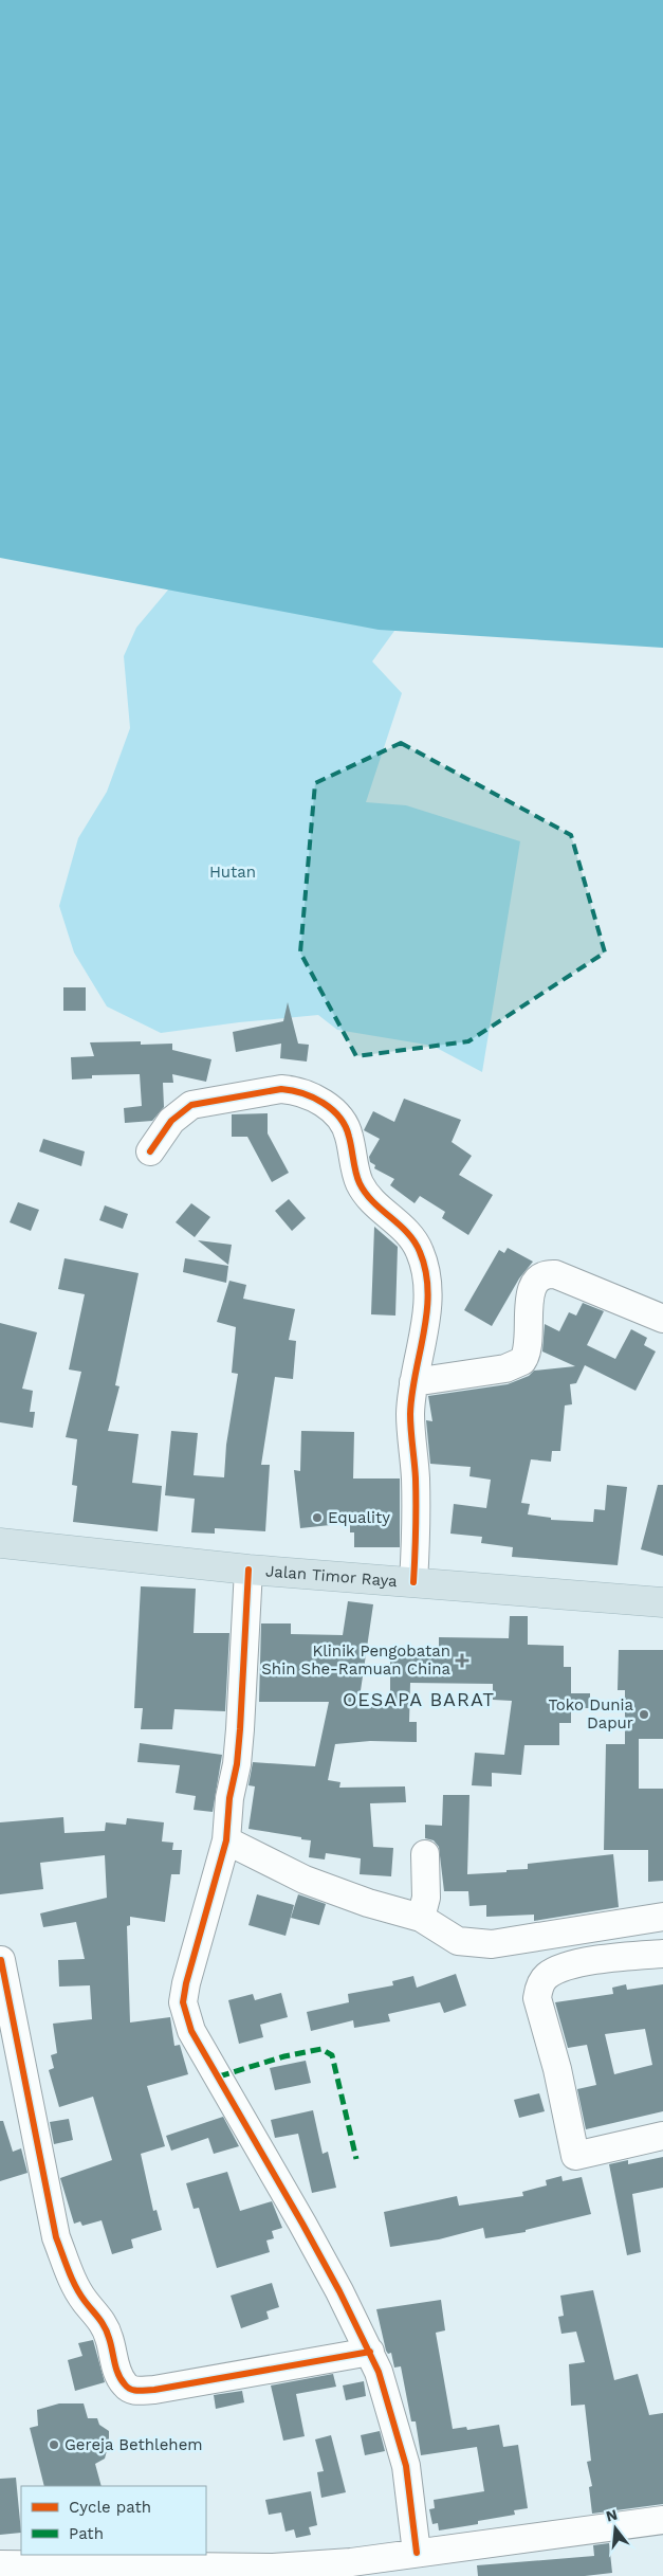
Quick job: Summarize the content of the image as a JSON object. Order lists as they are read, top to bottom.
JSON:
{
  "streets": {
    "highway": ["Jalan Timor Raya"]
  },
  "districts": ["OESAPA BARAT"],
  "parks": ["Hutan"],
  "places": {
    "other": ["Equality", "Toko Dunia Dapur", "Gereja Bethlehem"],
    "health": ["Klinik Pengobatan Shin She-Ramuan China"]
  },
  "legend": ["Cycle path", "Path"],
  "north": "top"
}
